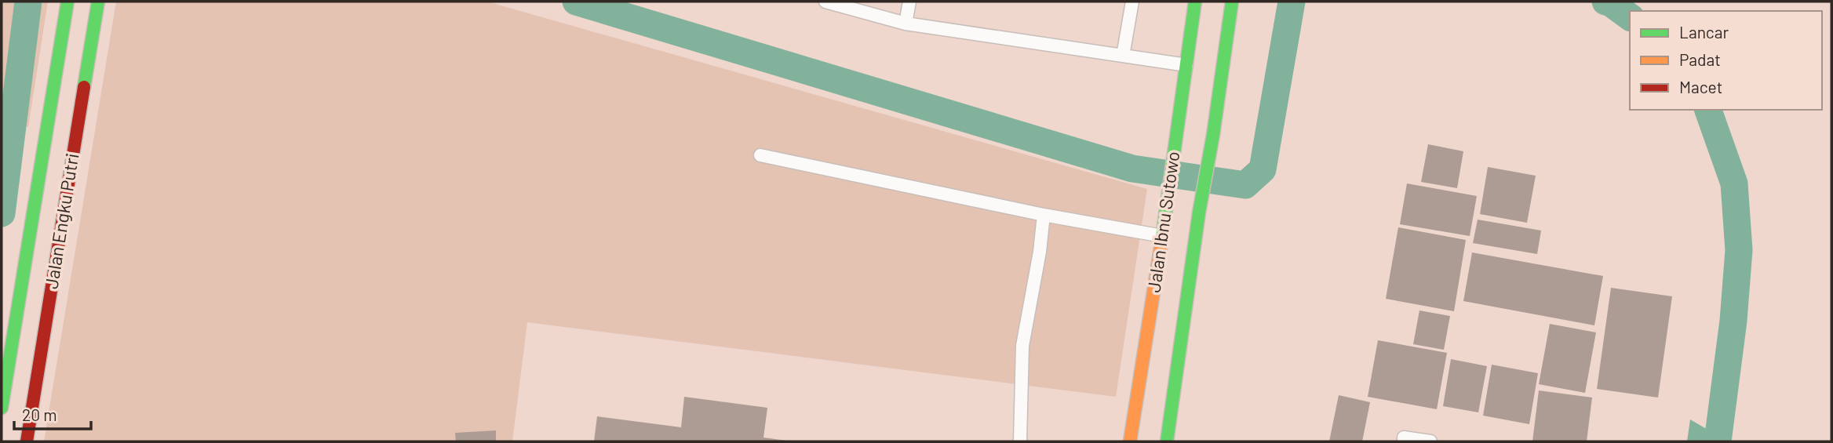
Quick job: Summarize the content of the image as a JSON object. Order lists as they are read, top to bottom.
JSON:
{
  "streets": {
    "main road": ["Jalan Engku Putri", "Jalan Ibnu Sutowo"]
  },
  "legend": ["Lancar", "Padat", "Macet"],
  "scale_bar": "20 m"
}
